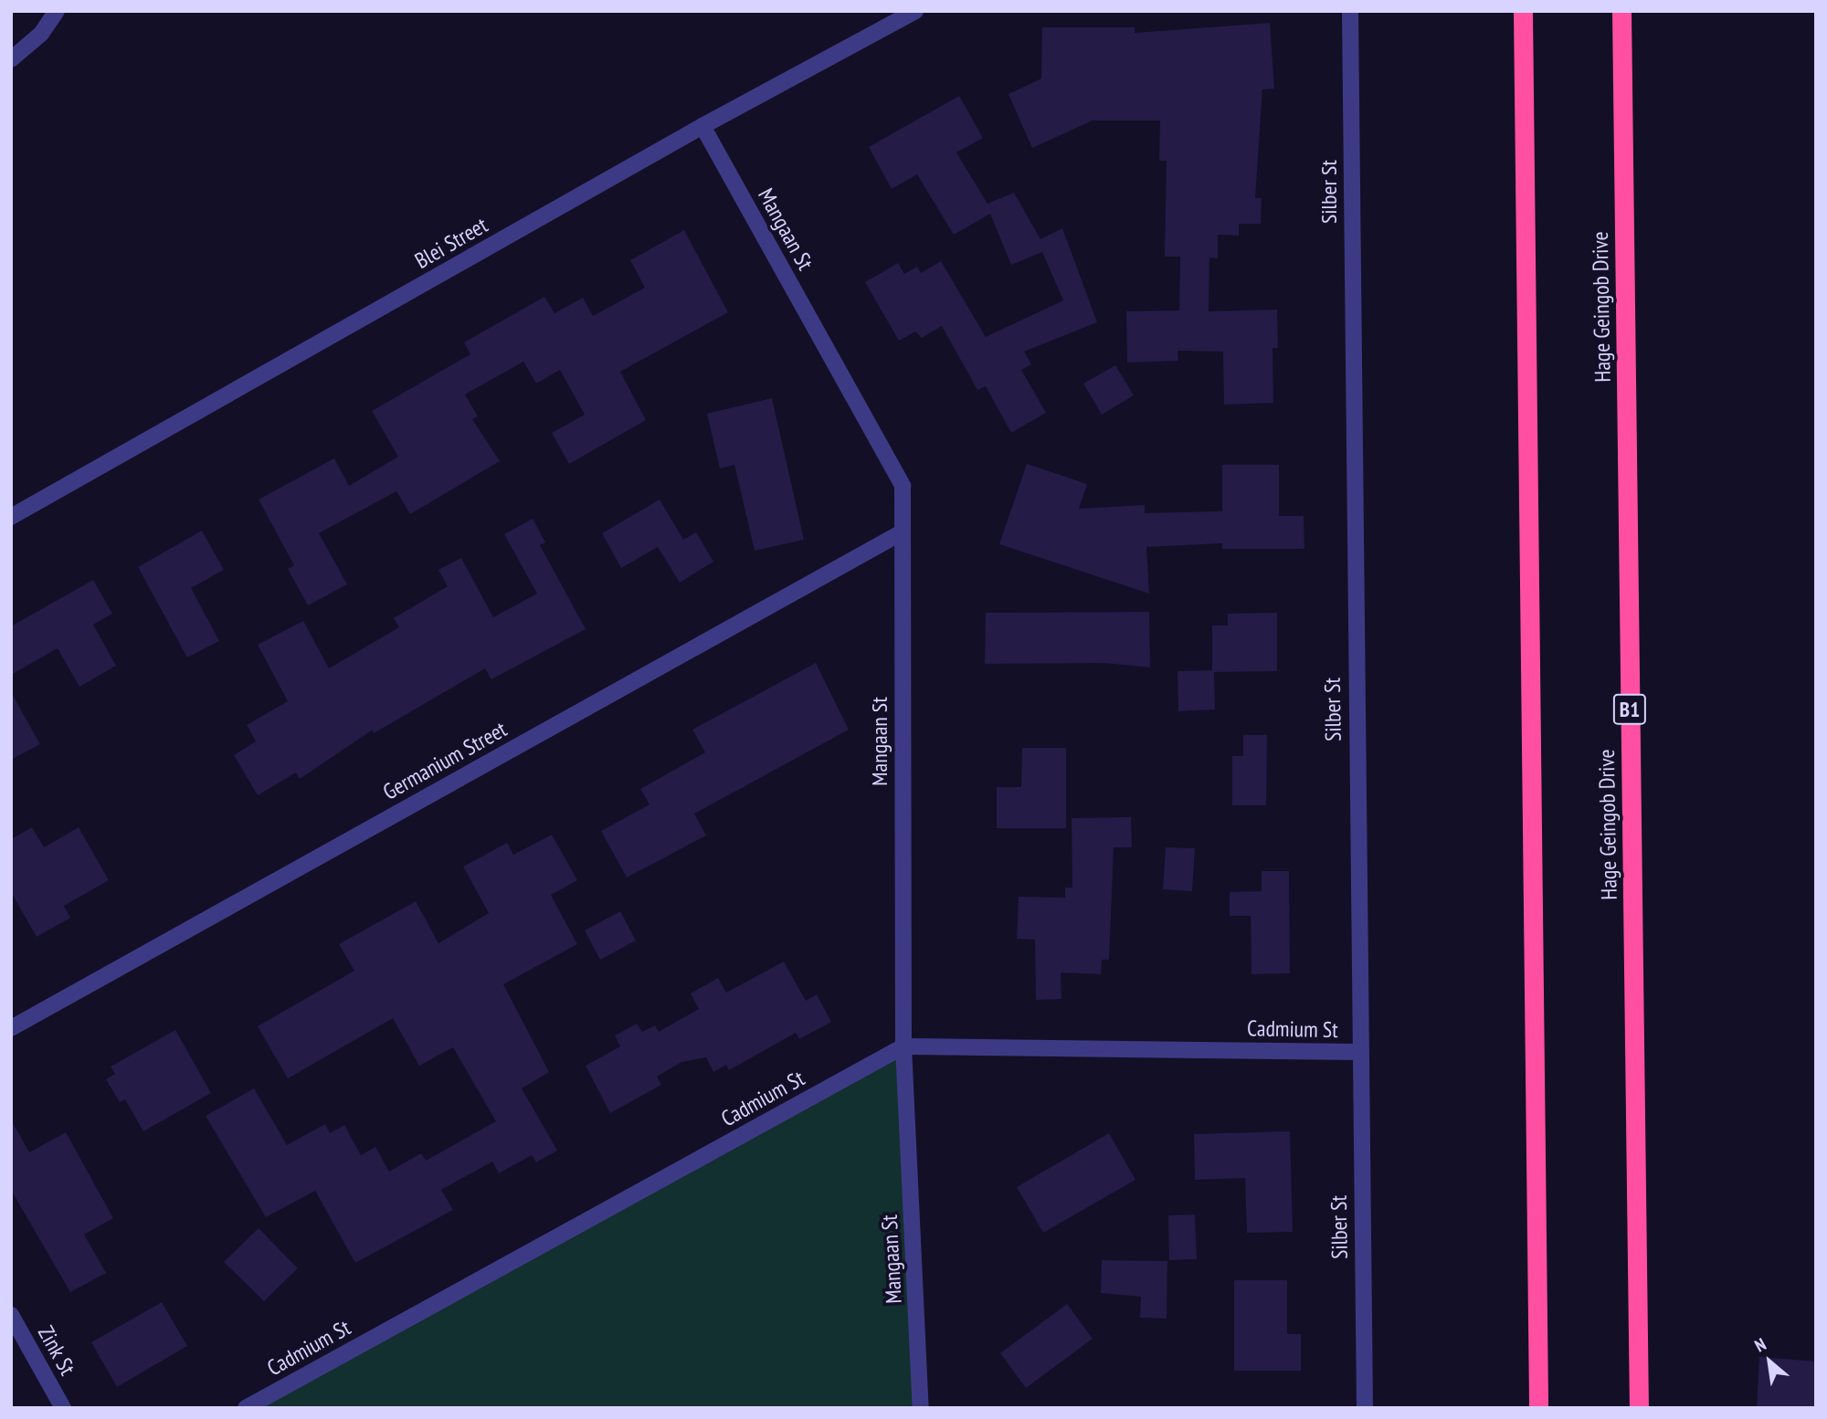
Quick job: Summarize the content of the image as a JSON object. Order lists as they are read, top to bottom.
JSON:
{
  "streets": {
    "highway": ["Hage Geingob Drive", "B1"],
    "street": [
      "Silber St",
      "Mangaan St",
      "Blei Street",
      "Germanium Street",
      "Cadmium St",
      "Zink St"
    ]
  },
  "crossings": [
    ["Silber St", "Cadmium St"],
    ["Mangaan St", "Blei Street"],
    ["Mangaan St", "Germanium Street"],
    ["Mangaan St", "Cadmium St"]
  ],
  "north": "top left"
}
